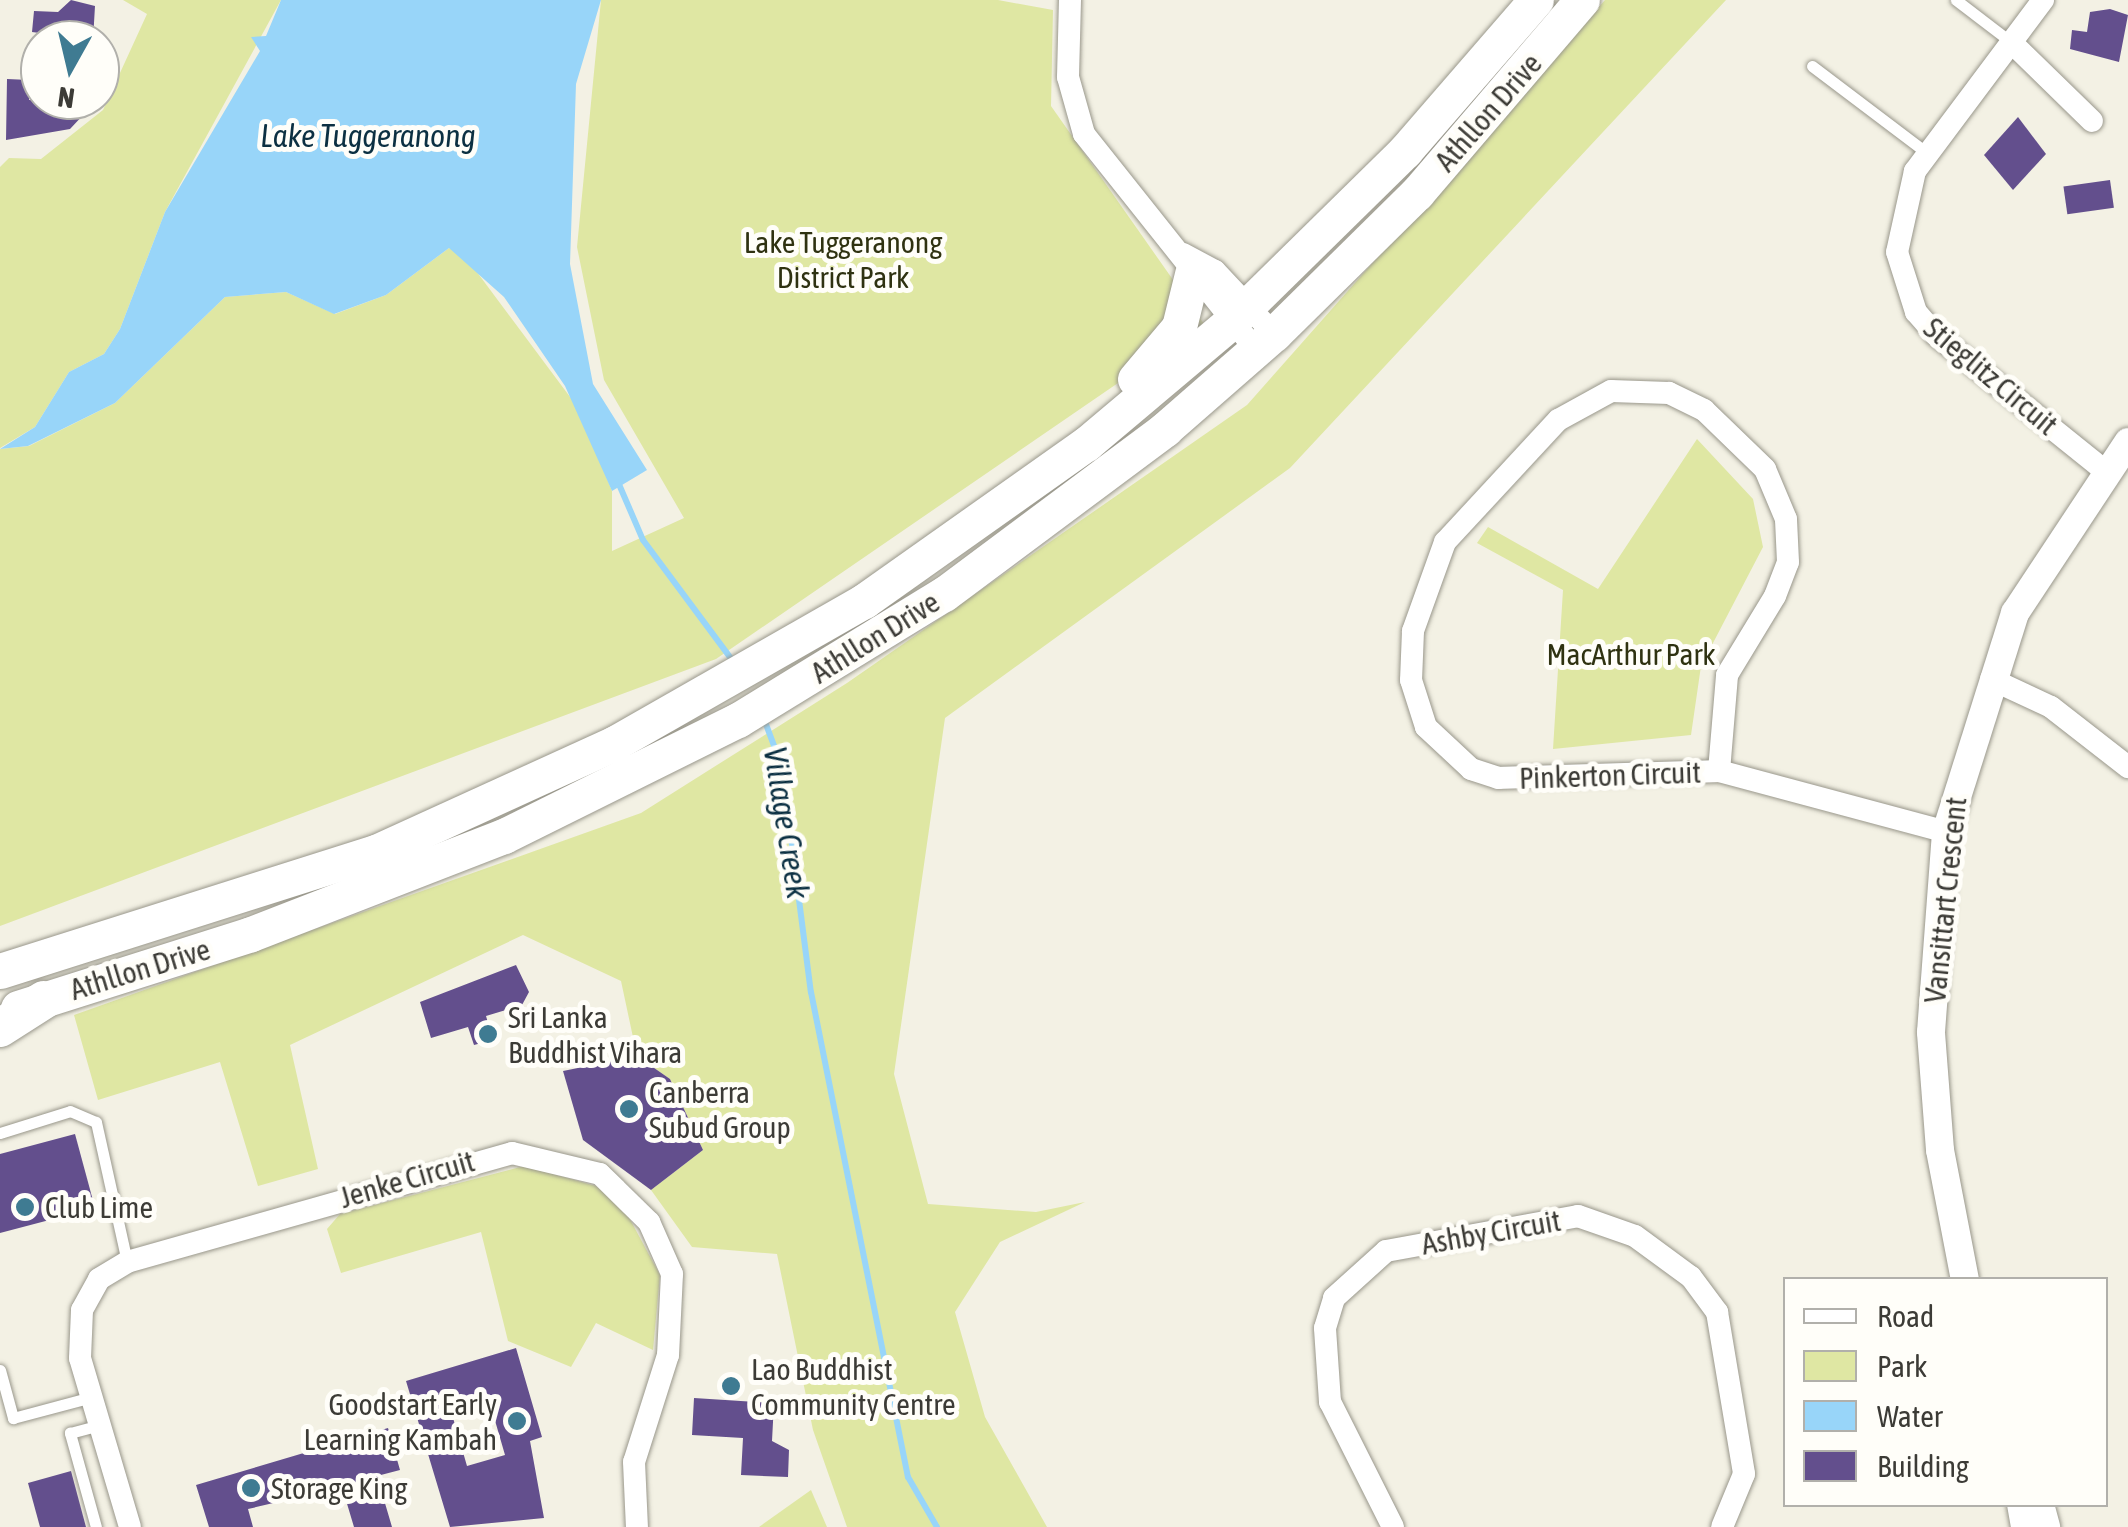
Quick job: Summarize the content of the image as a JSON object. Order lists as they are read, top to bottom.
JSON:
{
  "streets": {
    "main road": ["Athllon Drive"],
    "street": [
      "Stieglitz Circuit",
      "Pinkerton Circuit",
      "Vansittart Crescent",
      "Jenke Circuit",
      "Ashby Circuit"
    ]
  },
  "crossings": [
    ["Stieglitz Circuit", "Vansittart Crescent"],
    ["Pinkerton Circuit", "Vansittart Crescent"]
  ],
  "water": ["Lake Tuggeranong", "Village Creek"],
  "parks": ["Lake Tuggeranong District Park", "MacArthur Park"],
  "places": [
    "Sri Lanka Buddhist Vihara",
    "Canberra Subud Group",
    "Club Lime",
    "Lao Buddhist Community Centre",
    "Goodstart Early Learning Kambah",
    "Storage King"
  ],
  "legend": [
    "Road",
    "Park",
    "Water",
    "Building"
  ],
  "north": "bottom"
}
